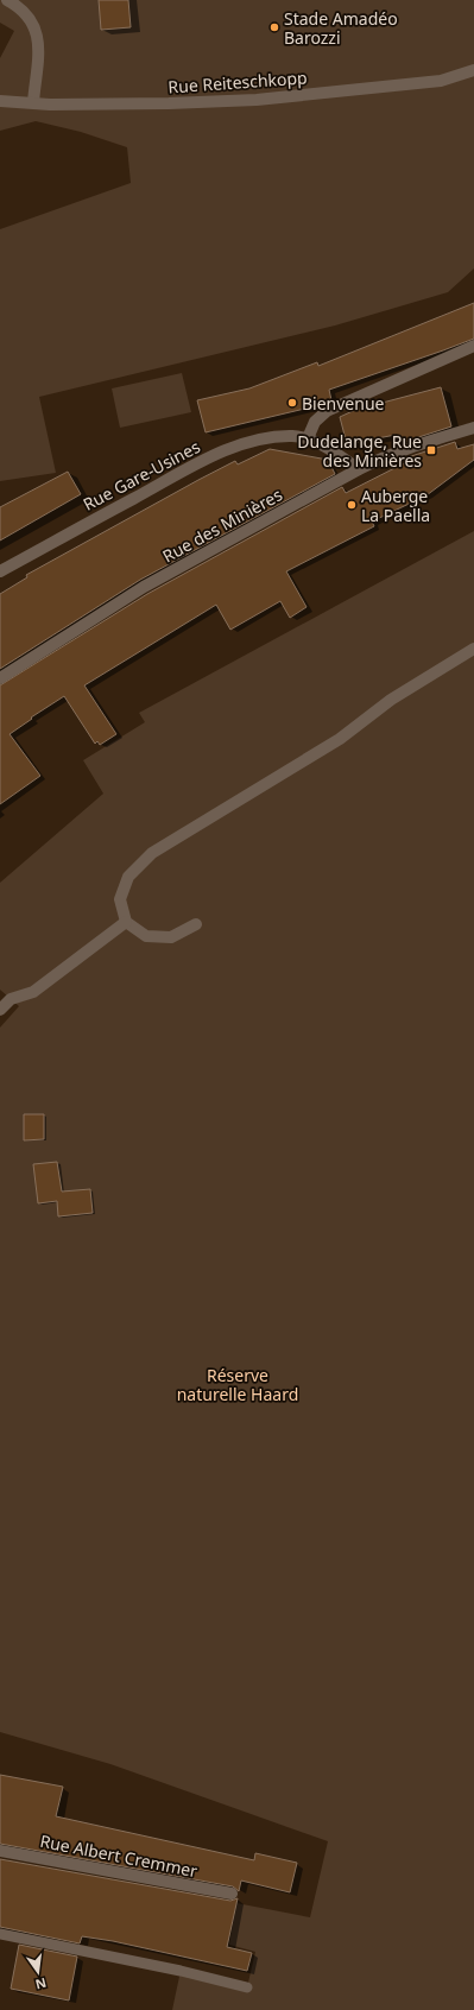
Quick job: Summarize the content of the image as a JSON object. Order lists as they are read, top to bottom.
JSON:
{
  "streets": {
    "street": [
      "Rue Reiteschkopp",
      "Rue Gare-Usines",
      "Rue des Minières",
      "Rue Albert Cremmer"
    ]
  },
  "crossings": [
    ["Rue Gare-Usines", "Rue des Minières"]
  ],
  "parks": ["Réserve naturelle Haard"],
  "places": {
    "other": ["Stade Amadéo Barozzi", "Bienvenue", "Auberge La Paella"],
    "transit": ["Dudelange, Rue des Minières"]
  },
  "north": "bottom"
}
